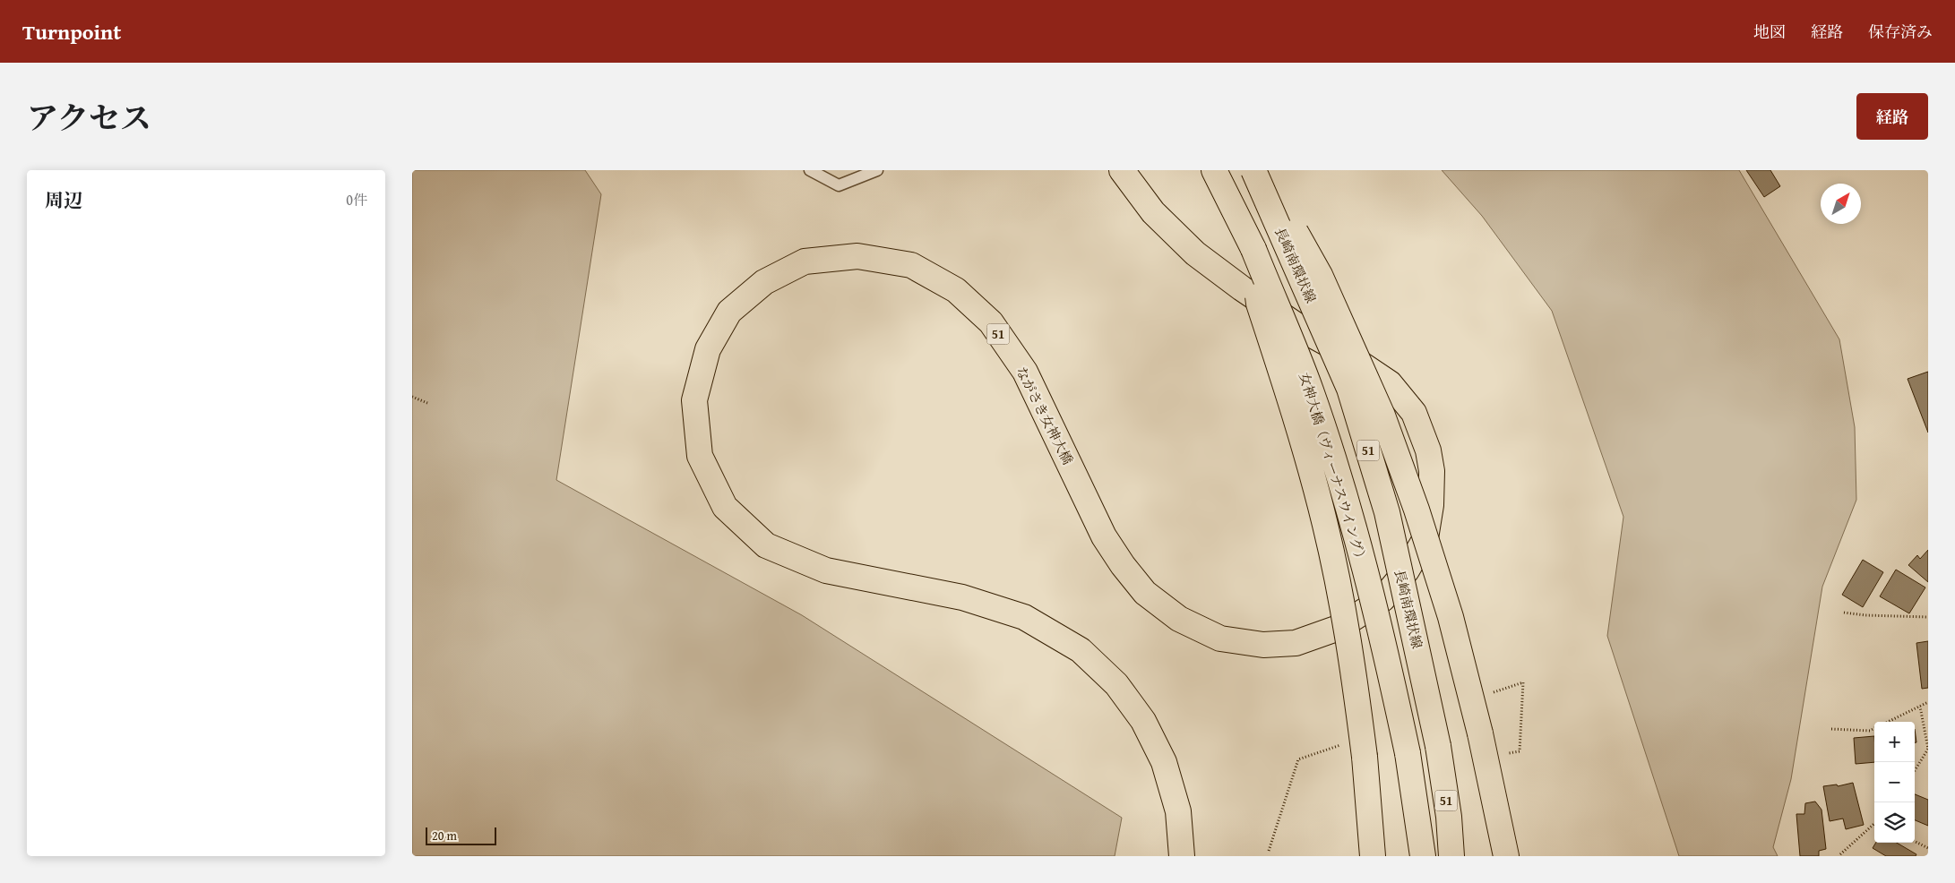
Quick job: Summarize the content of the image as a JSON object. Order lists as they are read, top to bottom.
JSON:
{
  "streets": {
    "main road": [
      "長崎南環状線",
      "51",
      "ながさき女神大橋",
      "女神大橋（ヴィーナスウイング）"
    ]
  },
  "scale_bar": "20 m",
  "north": "top right",
  "page": {
    "header": "Turnpoint",
    "nav": ["地図", "経路", "保存済み"],
    "title": "アクセス",
    "buttons": "経路",
    "heading": ["周辺", "0件"],
    "map_buttons": ["+", "−"],
    "scale": "20 m"
  }
}
